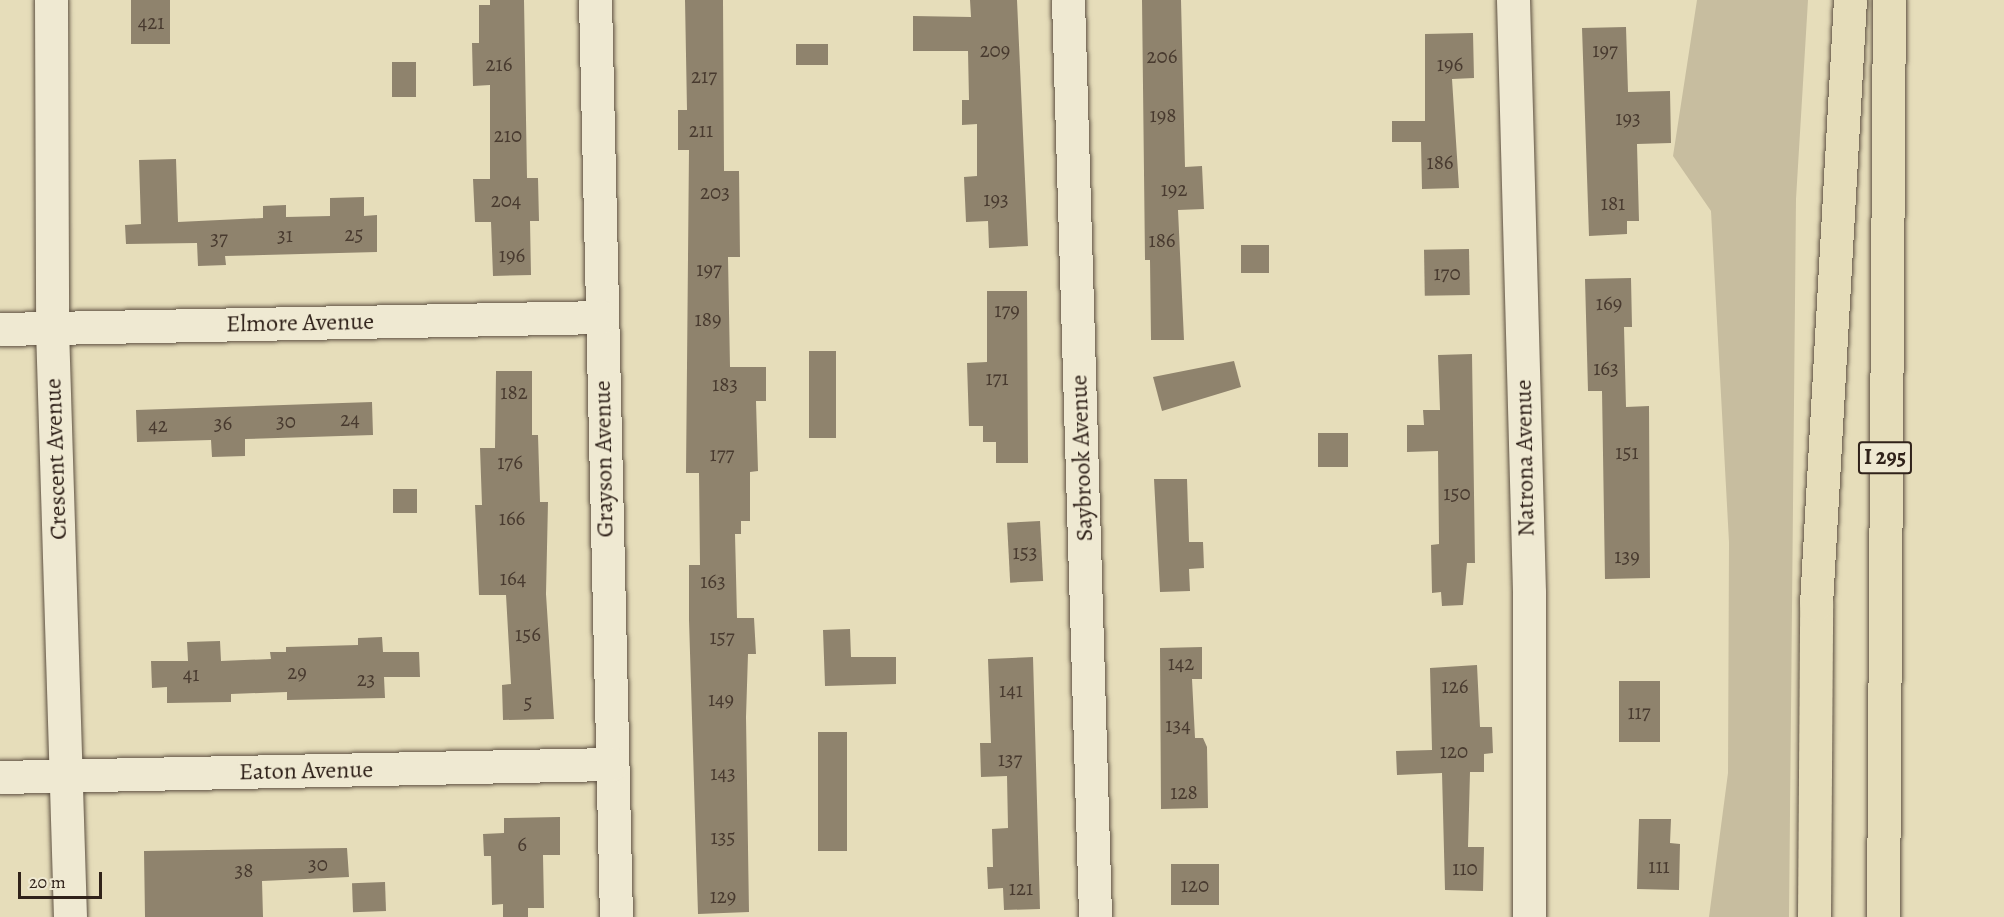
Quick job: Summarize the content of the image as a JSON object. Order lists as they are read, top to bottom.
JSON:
{
  "streets": {
    "highway": ["I 295"],
    "street": [
      "Elmore Avenue",
      "Saybrook Avenue",
      "Natrona Avenue",
      "Crescent Avenue",
      "Grayson Avenue",
      "Eaton Avenue"
    ]
  },
  "crossings": [
    ["Elmore Avenue", "Crescent Avenue"],
    ["Elmore Avenue", "Grayson Avenue"],
    ["Crescent Avenue", "Eaton Avenue"],
    ["Grayson Avenue", "Eaton Avenue"]
  ],
  "house_numbers": [
    "421",
    "209",
    "197",
    "206",
    "216",
    "196",
    "217",
    "198",
    "193",
    "211",
    "210",
    "186",
    "192",
    "203",
    "193",
    "204",
    "181",
    "25",
    "31",
    "37",
    "186",
    "196",
    "197",
    "170",
    "169",
    "179",
    "189",
    "163",
    "171",
    "183",
    "182",
    "24",
    "30",
    "36",
    "42",
    "151",
    "177",
    "176",
    "150",
    "166",
    "153",
    "139",
    "164",
    "163",
    "156",
    "157",
    "142",
    "29",
    "41",
    "23",
    "126",
    "141",
    "149",
    "5",
    "117",
    "134",
    "120",
    "137",
    "143",
    "128",
    "135",
    "6",
    "30",
    "111",
    "110",
    "38",
    "120",
    "121",
    "129"
  ],
  "scale_bar": "20 m"
}
